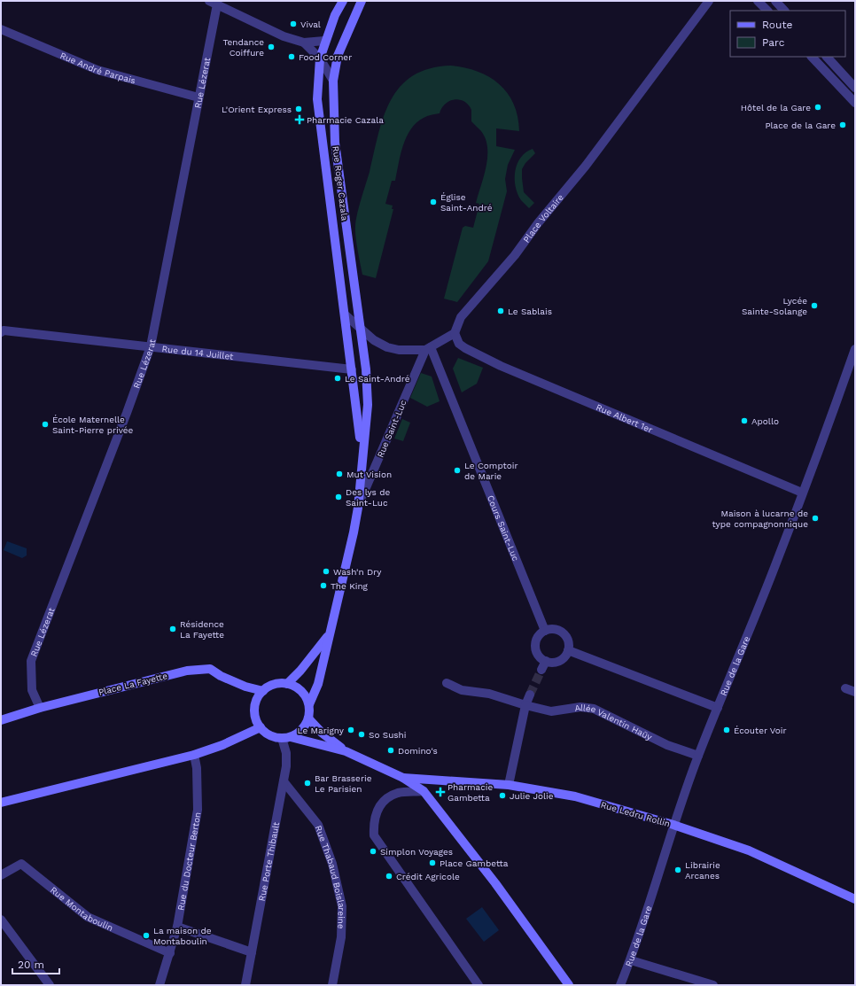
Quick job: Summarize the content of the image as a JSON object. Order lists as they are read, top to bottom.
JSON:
{
  "streets": {
    "main road": [
      "Rue Roger Cazala",
      "Rue Saint-Luc",
      "Place La Fayette",
      "Rue Ledru Rollin"
    ],
    "street": [
      "Rue André Parpais",
      "Rue Lézerat",
      "Place Voltaire",
      "Rue du 14 Juillet",
      "Rue Albert 1er",
      "Cours Saint-Luc",
      "Rue de la Gare",
      "Allée Valentin Haüy",
      "Rue du Docteur Berton",
      "Rue Porte Thibault",
      "Rue Thabaud Boislareine",
      "Rue Montaboulin"
    ]
  },
  "crossings": [
    ["Rue André Parpais", "Rue Lézerat"],
    ["Rue Lézerat", "Rue du 14 Juillet"],
    ["Rue Lézerat", "Place La Fayette"],
    ["Rue Roger Cazala", "Rue du 14 Juillet"],
    ["Rue Roger Cazala", "Rue Saint-Luc"],
    ["Place Voltaire", "Rue Albert 1er"],
    ["Rue du 14 Juillet", "Rue Saint-Luc"],
    ["Rue Albert 1er", "Rue de la Gare"],
    ["Rue Saint-Luc", "Cours Saint-Luc"],
    ["Rue Saint-Luc", "Place La Fayette"],
    ["Rue Saint-Luc", "Rue Porte Thibault"],
    ["Rue de la Gare", "Allée Valentin Haüy"],
    ["Rue de la Gare", "Rue Ledru Rollin"],
    ["Place La Fayette", "Rue Porte Thibault"],
    ["Rue du Docteur Berton", "Rue Montaboulin"],
    ["Rue Porte Thibault", "Rue Thabaud Boislareine"]
  ],
  "places": {
    "other": [
      "Vival",
      "Tendance Coiffure",
      "Food Corner",
      "Hôtel de la Gare",
      "L'Orient Express",
      "Place de la Gare",
      "Église Saint-André",
      "Lycée Sainte-Solange",
      "Le Sablais",
      "Le Saint-André",
      "Apollo",
      "École Maternelle Saint-Pierre privée",
      "Le Comptoir de Marie",
      "Mut Vision",
      "Des lys de Saint-Luc",
      "Maison à lucarne de type compagnonnique",
      "Wash'n Dry",
      "The King",
      "Résidence La Fayette",
      "Le Marigny",
      "Écouter Voir",
      "So Sushi",
      "Domino's",
      "Bar Brasserie Le Parisien",
      "Julie Jolie",
      "Simplon Voyages",
      "Place Gambetta",
      "Librairie Arcanes",
      "Crédit Agricole",
      "La maison de Montaboulin"
    ],
    "health": ["Pharmacie Cazala", "Pharmacie Gambetta"]
  },
  "legend": ["Route", "Parc"],
  "scale_bar": "20 m"
}
